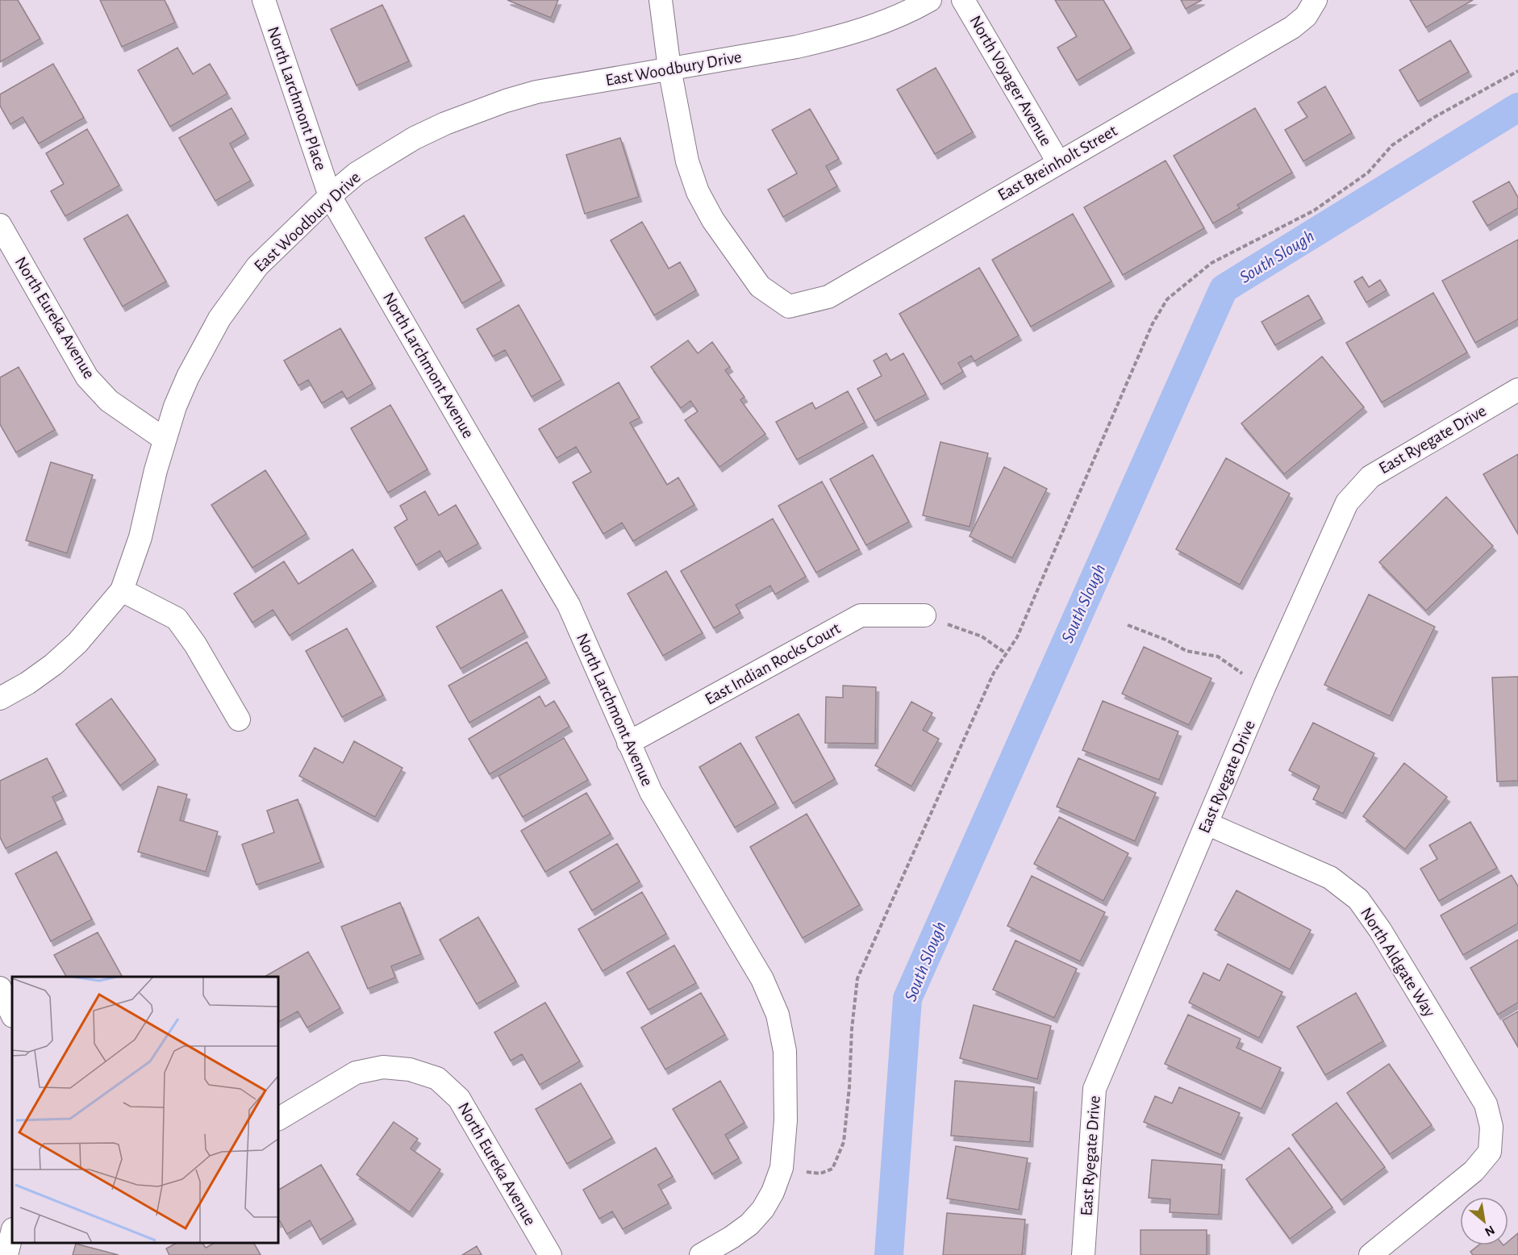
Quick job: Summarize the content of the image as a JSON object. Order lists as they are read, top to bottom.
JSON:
{
  "streets": {
    "street": [
      "East Woodbury Drive",
      "North Voyager Avenue",
      "North Larchmont Place",
      "East Breinholt Street",
      "North Eureka Avenue",
      "North Larchmont Avenue",
      "East Ryegate Drive",
      "East Indian Rocks Court",
      "North Aldgate Way"
    ]
  },
  "crossings": [
    ["East Woodbury Drive", "North Larchmont Place"],
    ["East Woodbury Drive", "East Breinholt Street"],
    ["East Woodbury Drive", "North Eureka Avenue"],
    ["East Woodbury Drive", "North Larchmont Avenue"],
    ["North Voyager Avenue", "East Breinholt Street"],
    ["North Larchmont Place", "North Larchmont Avenue"],
    ["North Larchmont Avenue", "East Indian Rocks Court"],
    ["East Ryegate Drive", "North Aldgate Way"]
  ],
  "water": ["South Slough"],
  "north": "bottom right"
}
